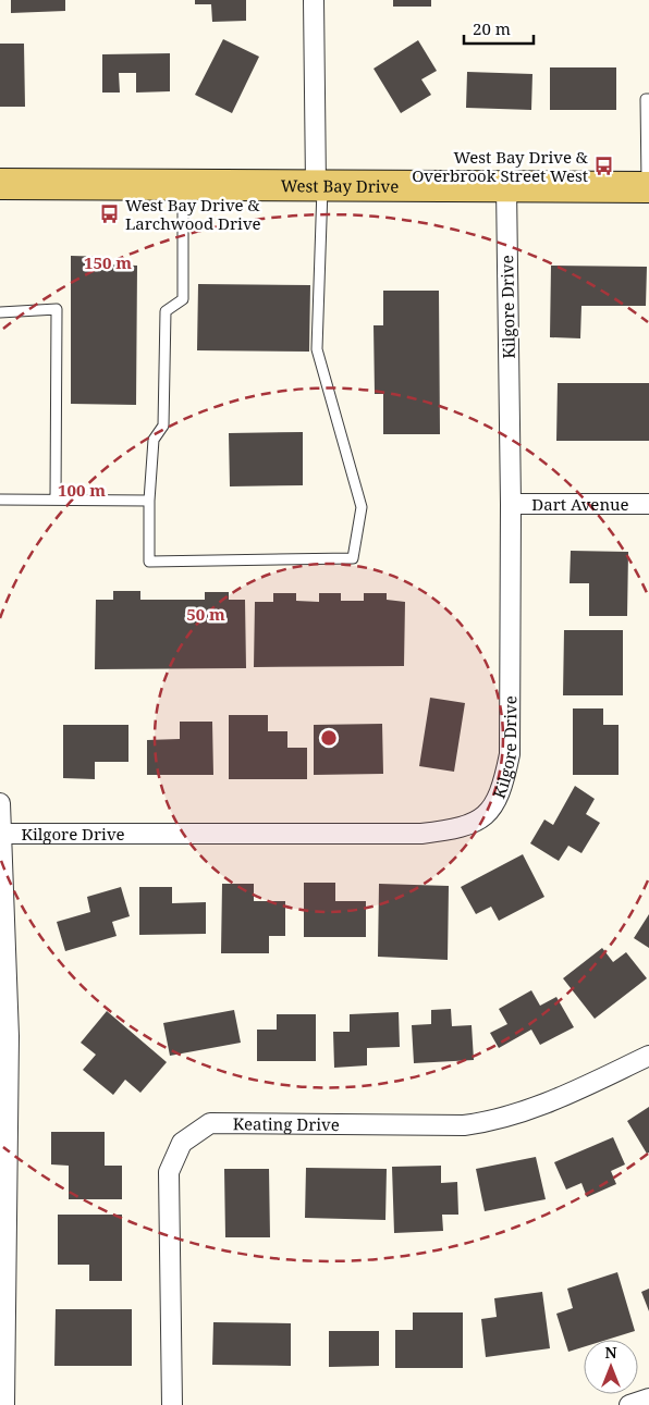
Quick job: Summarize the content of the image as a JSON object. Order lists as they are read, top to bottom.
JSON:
{
  "streets": {
    "main road": ["West Bay Drive"],
    "street": ["Kilgore Drive", "Dart Avenue", "Keating Drive"]
  },
  "crossings": [
    ["West Bay Drive", "Kilgore Drive"],
    ["Kilgore Drive", "Dart Avenue"]
  ],
  "places": {
    "bus stop": ["West Bay Drive & Overbrook Street West", "West Bay Drive & Larchwood Drive"]
  },
  "scale_bar": "20 m",
  "north": "top",
  "rings": ["150 m", "100 m", "50 m"]
}
